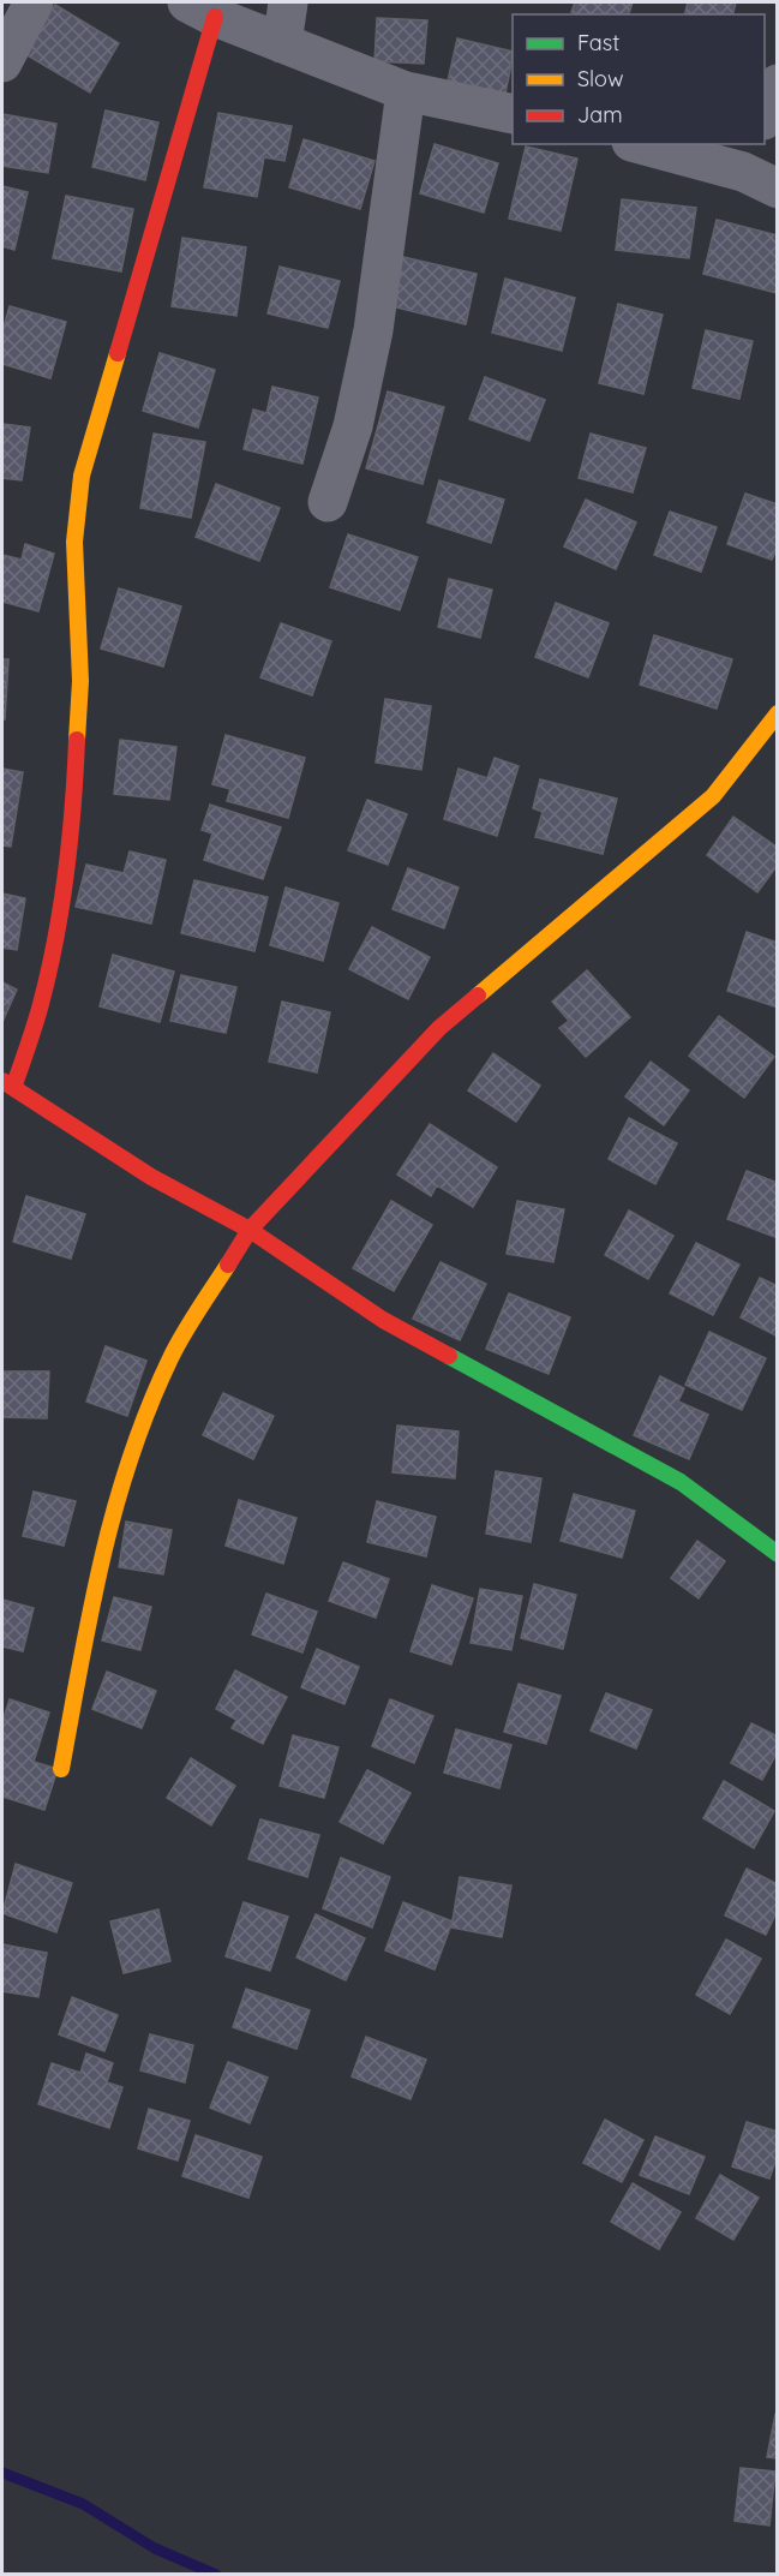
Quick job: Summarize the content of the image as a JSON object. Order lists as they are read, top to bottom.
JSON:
{
  "legend": ["Fast", "Slow", "Jam"]
}
